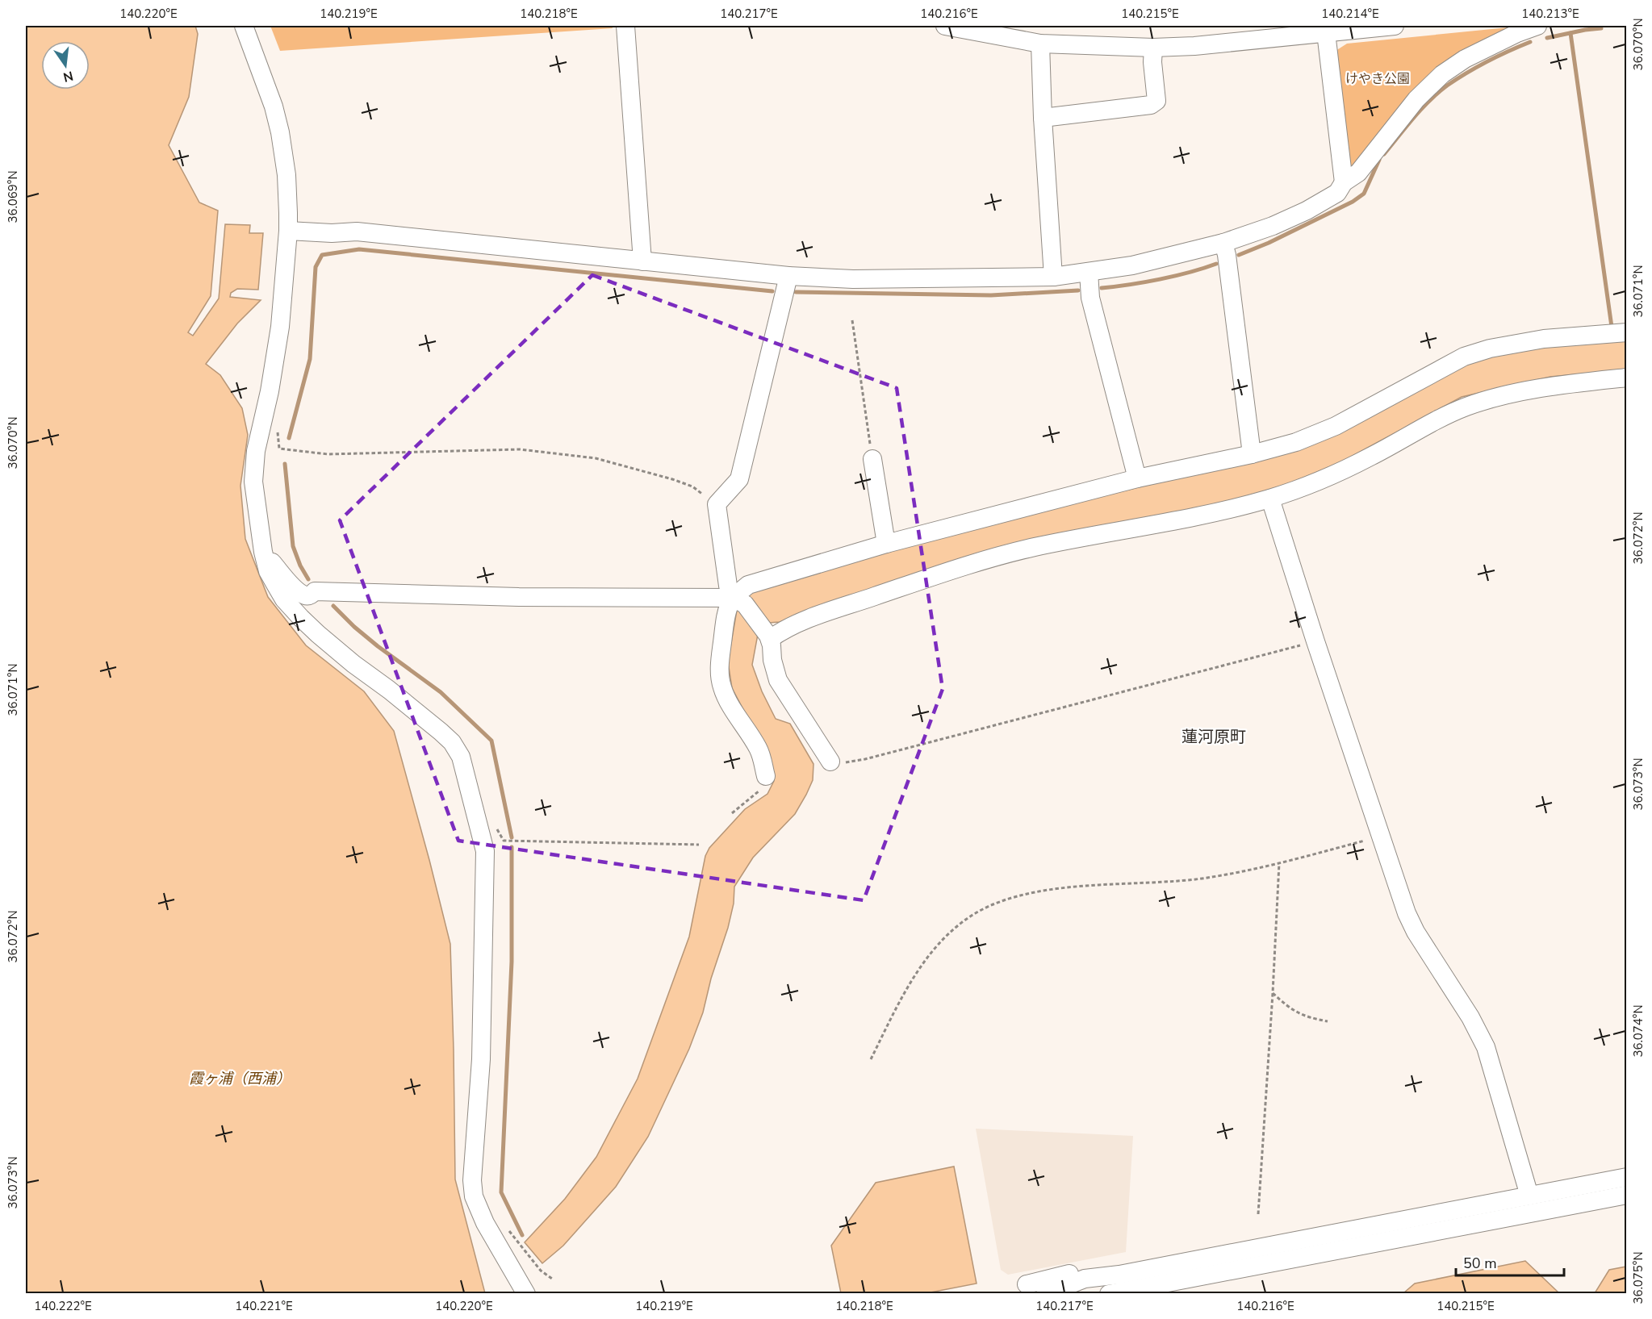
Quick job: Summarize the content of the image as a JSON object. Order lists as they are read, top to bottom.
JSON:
{
  "districts": ["蓮河原町"],
  "water": ["霞ヶ浦（西浦）"],
  "parks": ["けやき公園"],
  "scale_bar": "50 m",
  "north": "bottom",
  "coordinates": [
    "140.220°E",
    "140.219°E",
    "140.218°E",
    "140.217°E",
    "140.216°E",
    "140.215°E",
    "140.214°E",
    "140.213°E",
    "36.070°N",
    "36.069°N",
    "36.071°N",
    "36.072°N",
    "36.073°N",
    "36.074°N",
    "36.075°N",
    "140.222°E",
    "140.221°E"
  ]
}
